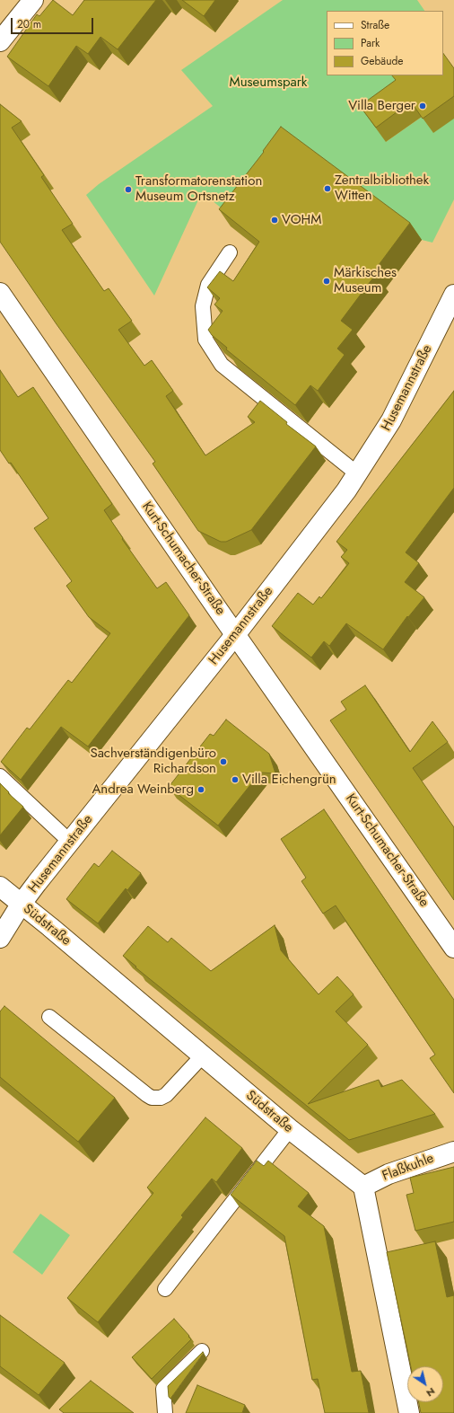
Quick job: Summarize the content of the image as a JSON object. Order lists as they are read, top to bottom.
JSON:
{
  "streets": {
    "street": [
      "Husemannstraße",
      "Kurt-Schumacher-Straße",
      "Südstraße",
      "Flaßkuhle"
    ]
  },
  "crossings": [
    ["Husemannstraße", "Kurt-Schumacher-Straße"],
    ["Husemannstraße", "Südstraße"],
    ["Südstraße", "Flaßkuhle"]
  ],
  "parks": ["Museumspark"],
  "places": [
    "Villa Berger",
    "Zentralbibliothek Witten",
    "Transformatorenstation Museum Ortsnetz",
    "VOHM",
    "Märkisches Museum",
    "Sachverständigenbüro Richardson",
    "Villa Eichengrün",
    "Andrea Weinberg"
  ],
  "legend": ["Straße", "Park", "Gebäude"],
  "scale_bar": "20 m",
  "north": "bottom right"
}
